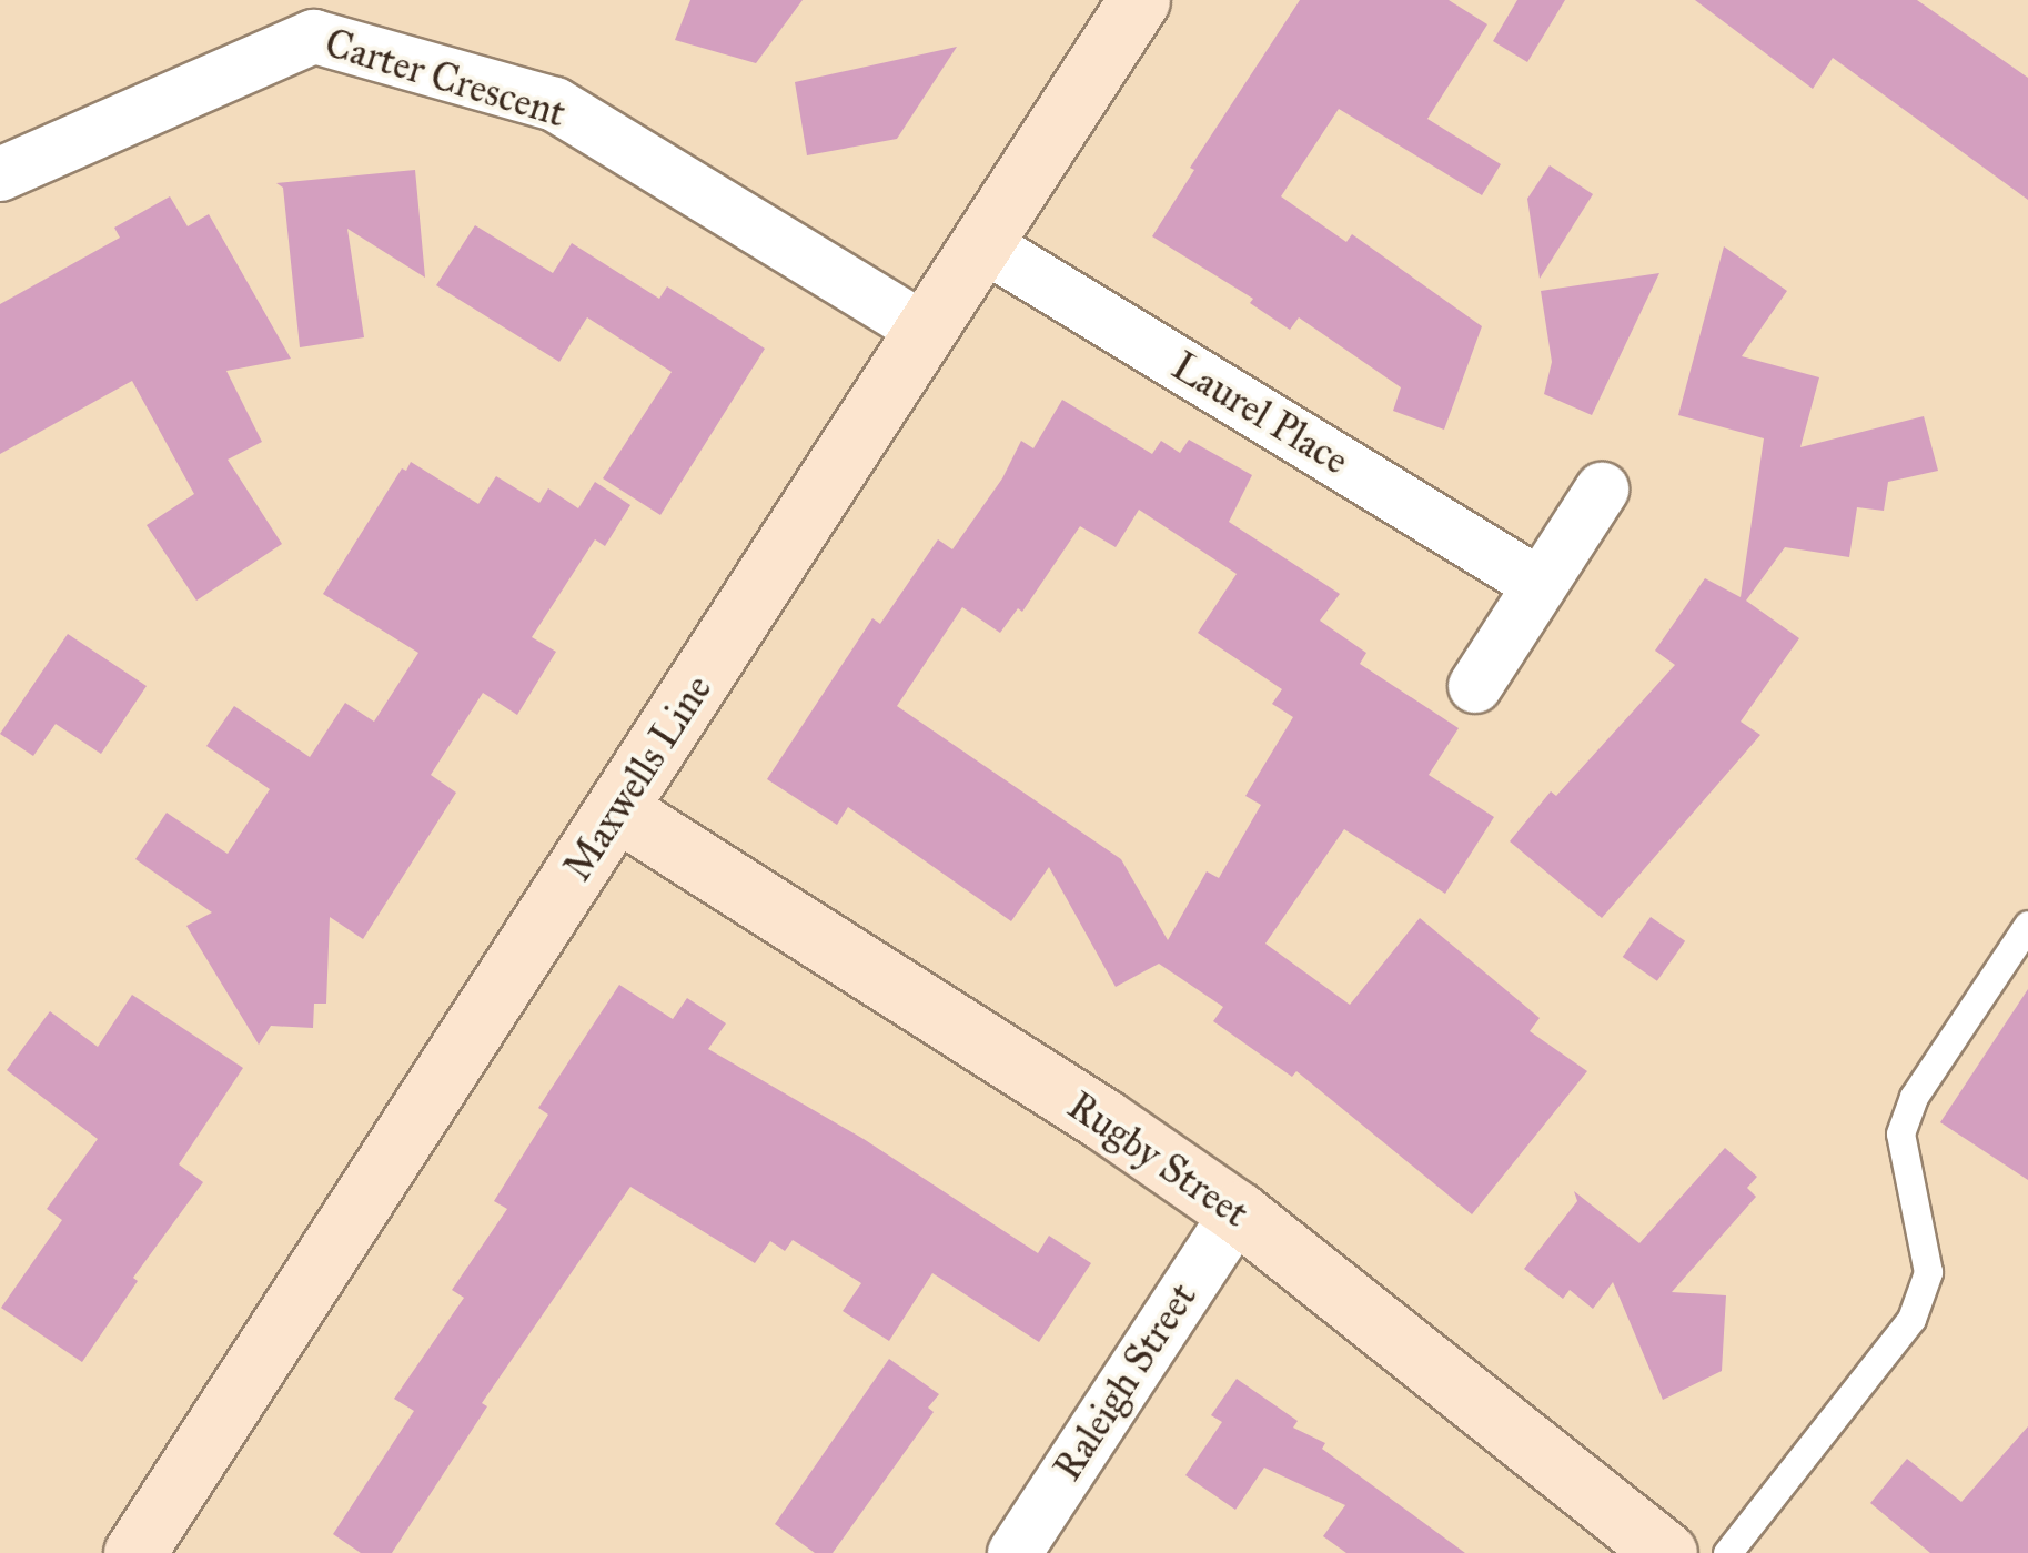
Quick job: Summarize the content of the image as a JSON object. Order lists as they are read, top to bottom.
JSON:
{
  "streets": {
    "main road": ["Maxwells Line", "Rugby Street"],
    "street": ["Carter Crescent", "Laurel Place", "Raleigh Street"]
  },
  "crossings": [
    ["Carter Crescent", "Maxwells Line"],
    ["Laurel Place", "Maxwells Line"],
    ["Maxwells Line", "Rugby Street"],
    ["Rugby Street", "Raleigh Street"]
  ]
}
